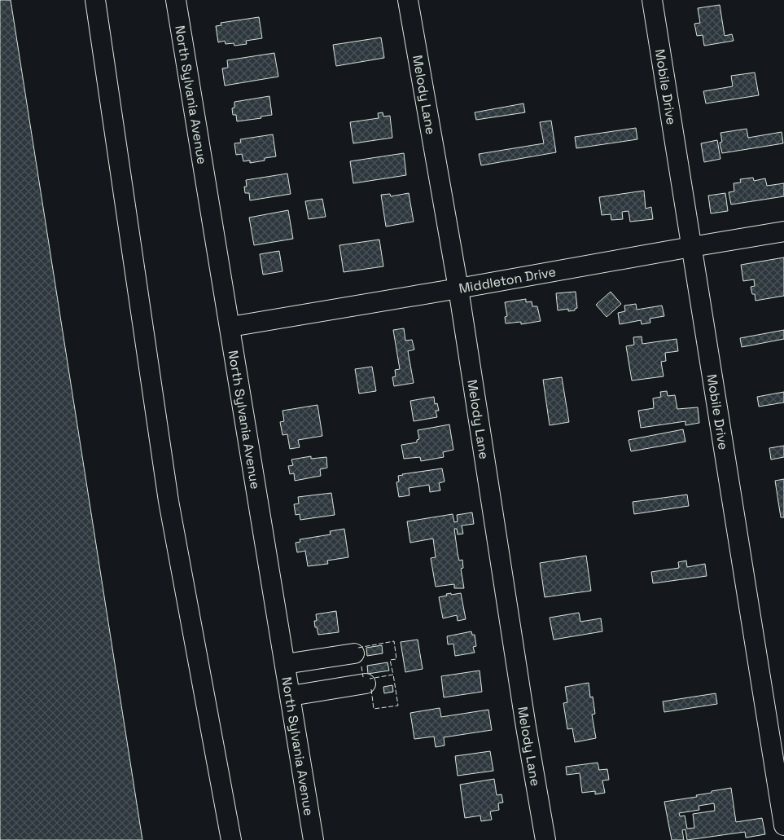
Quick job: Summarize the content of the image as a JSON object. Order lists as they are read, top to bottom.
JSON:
{
  "streets": {
    "street": [
      "Mobile Drive",
      "North Sylvania Avenue",
      "Melody Lane",
      "Middleton Drive"
    ]
  },
  "crossings": [
    ["Mobile Drive", "Middleton Drive"],
    ["North Sylvania Avenue", "Middleton Drive"],
    ["Melody Lane", "Middleton Drive"]
  ]
}
